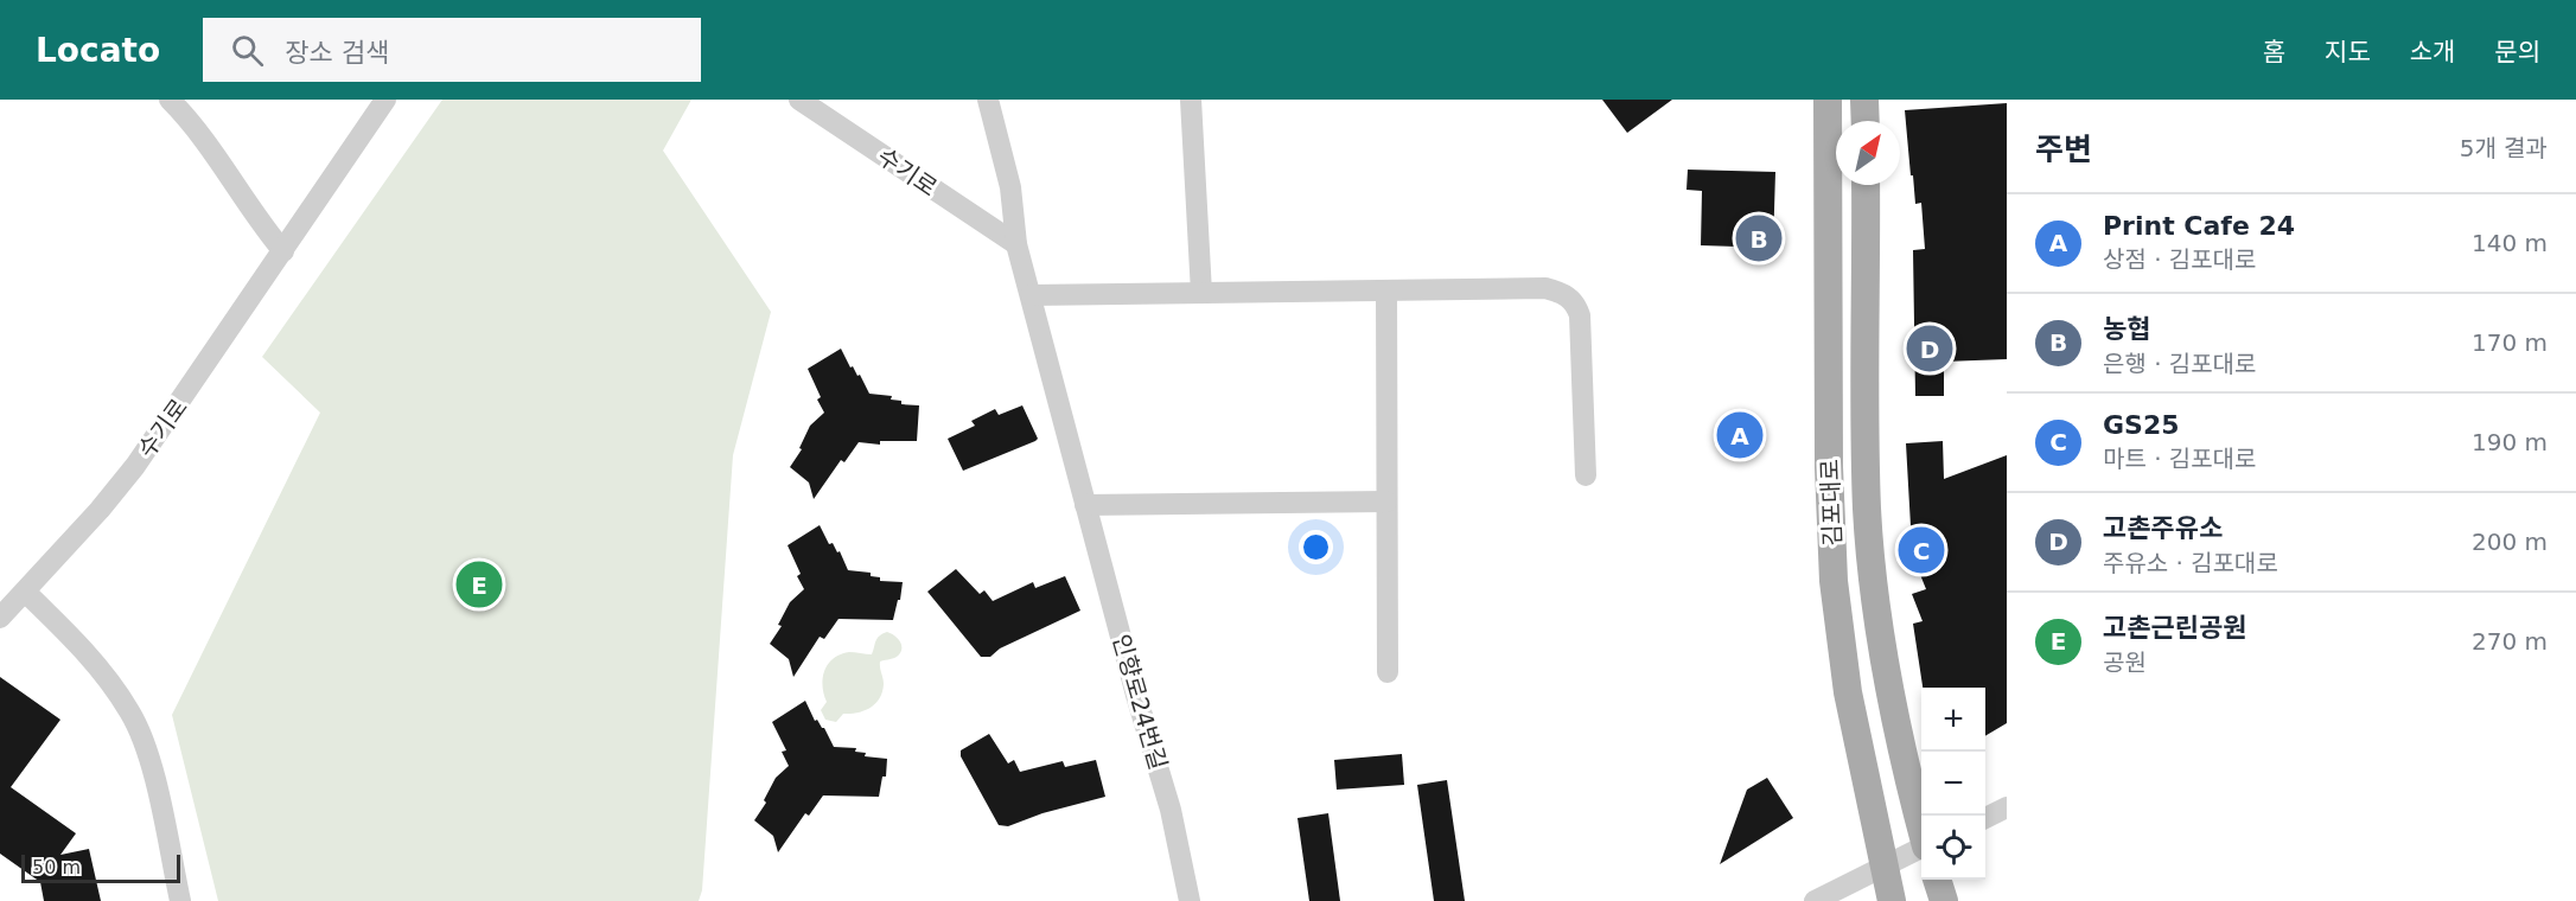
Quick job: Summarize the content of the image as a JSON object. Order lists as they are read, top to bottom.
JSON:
{
  "streets": {
    "main road": ["김포대로"],
    "street": ["수기로", "인향로24번길"]
  },
  "crossings": [
    ["수기로", "인향로24번길"]
  ],
  "scale_bar": "50 m",
  "north": "top right",
  "page": {
    "header": "Locato",
    "search": "장소 검색",
    "nav": [
      "홈",
      "지도",
      "소개",
      "문의"
    ],
    "heading": ["주변", "5개 결과"],
    "list": [
      {
        "mark": "A",
        "name": "Print Cafe 24",
        "note": "상점 · 김포대로",
        "value": "140 m"
      },
      {
        "mark": "B",
        "name": "농협",
        "note": "은행 · 김포대로",
        "value": "170 m"
      },
      {
        "mark": "C",
        "name": "GS25",
        "note": "마트 · 김포대로",
        "value": "190 m"
      },
      {
        "mark": "D",
        "name": "고촌주유소",
        "note": "주유소 · 김포대로",
        "value": "200 m"
      },
      {
        "mark": "E",
        "name": "고촌근린공원",
        "note": "공원",
        "value": "270 m"
      }
    ],
    "pins": [
      "B",
      "D",
      "A",
      "C",
      "E"
    ],
    "map_buttons": ["+", "−"],
    "scale": "50 m"
  }
}
